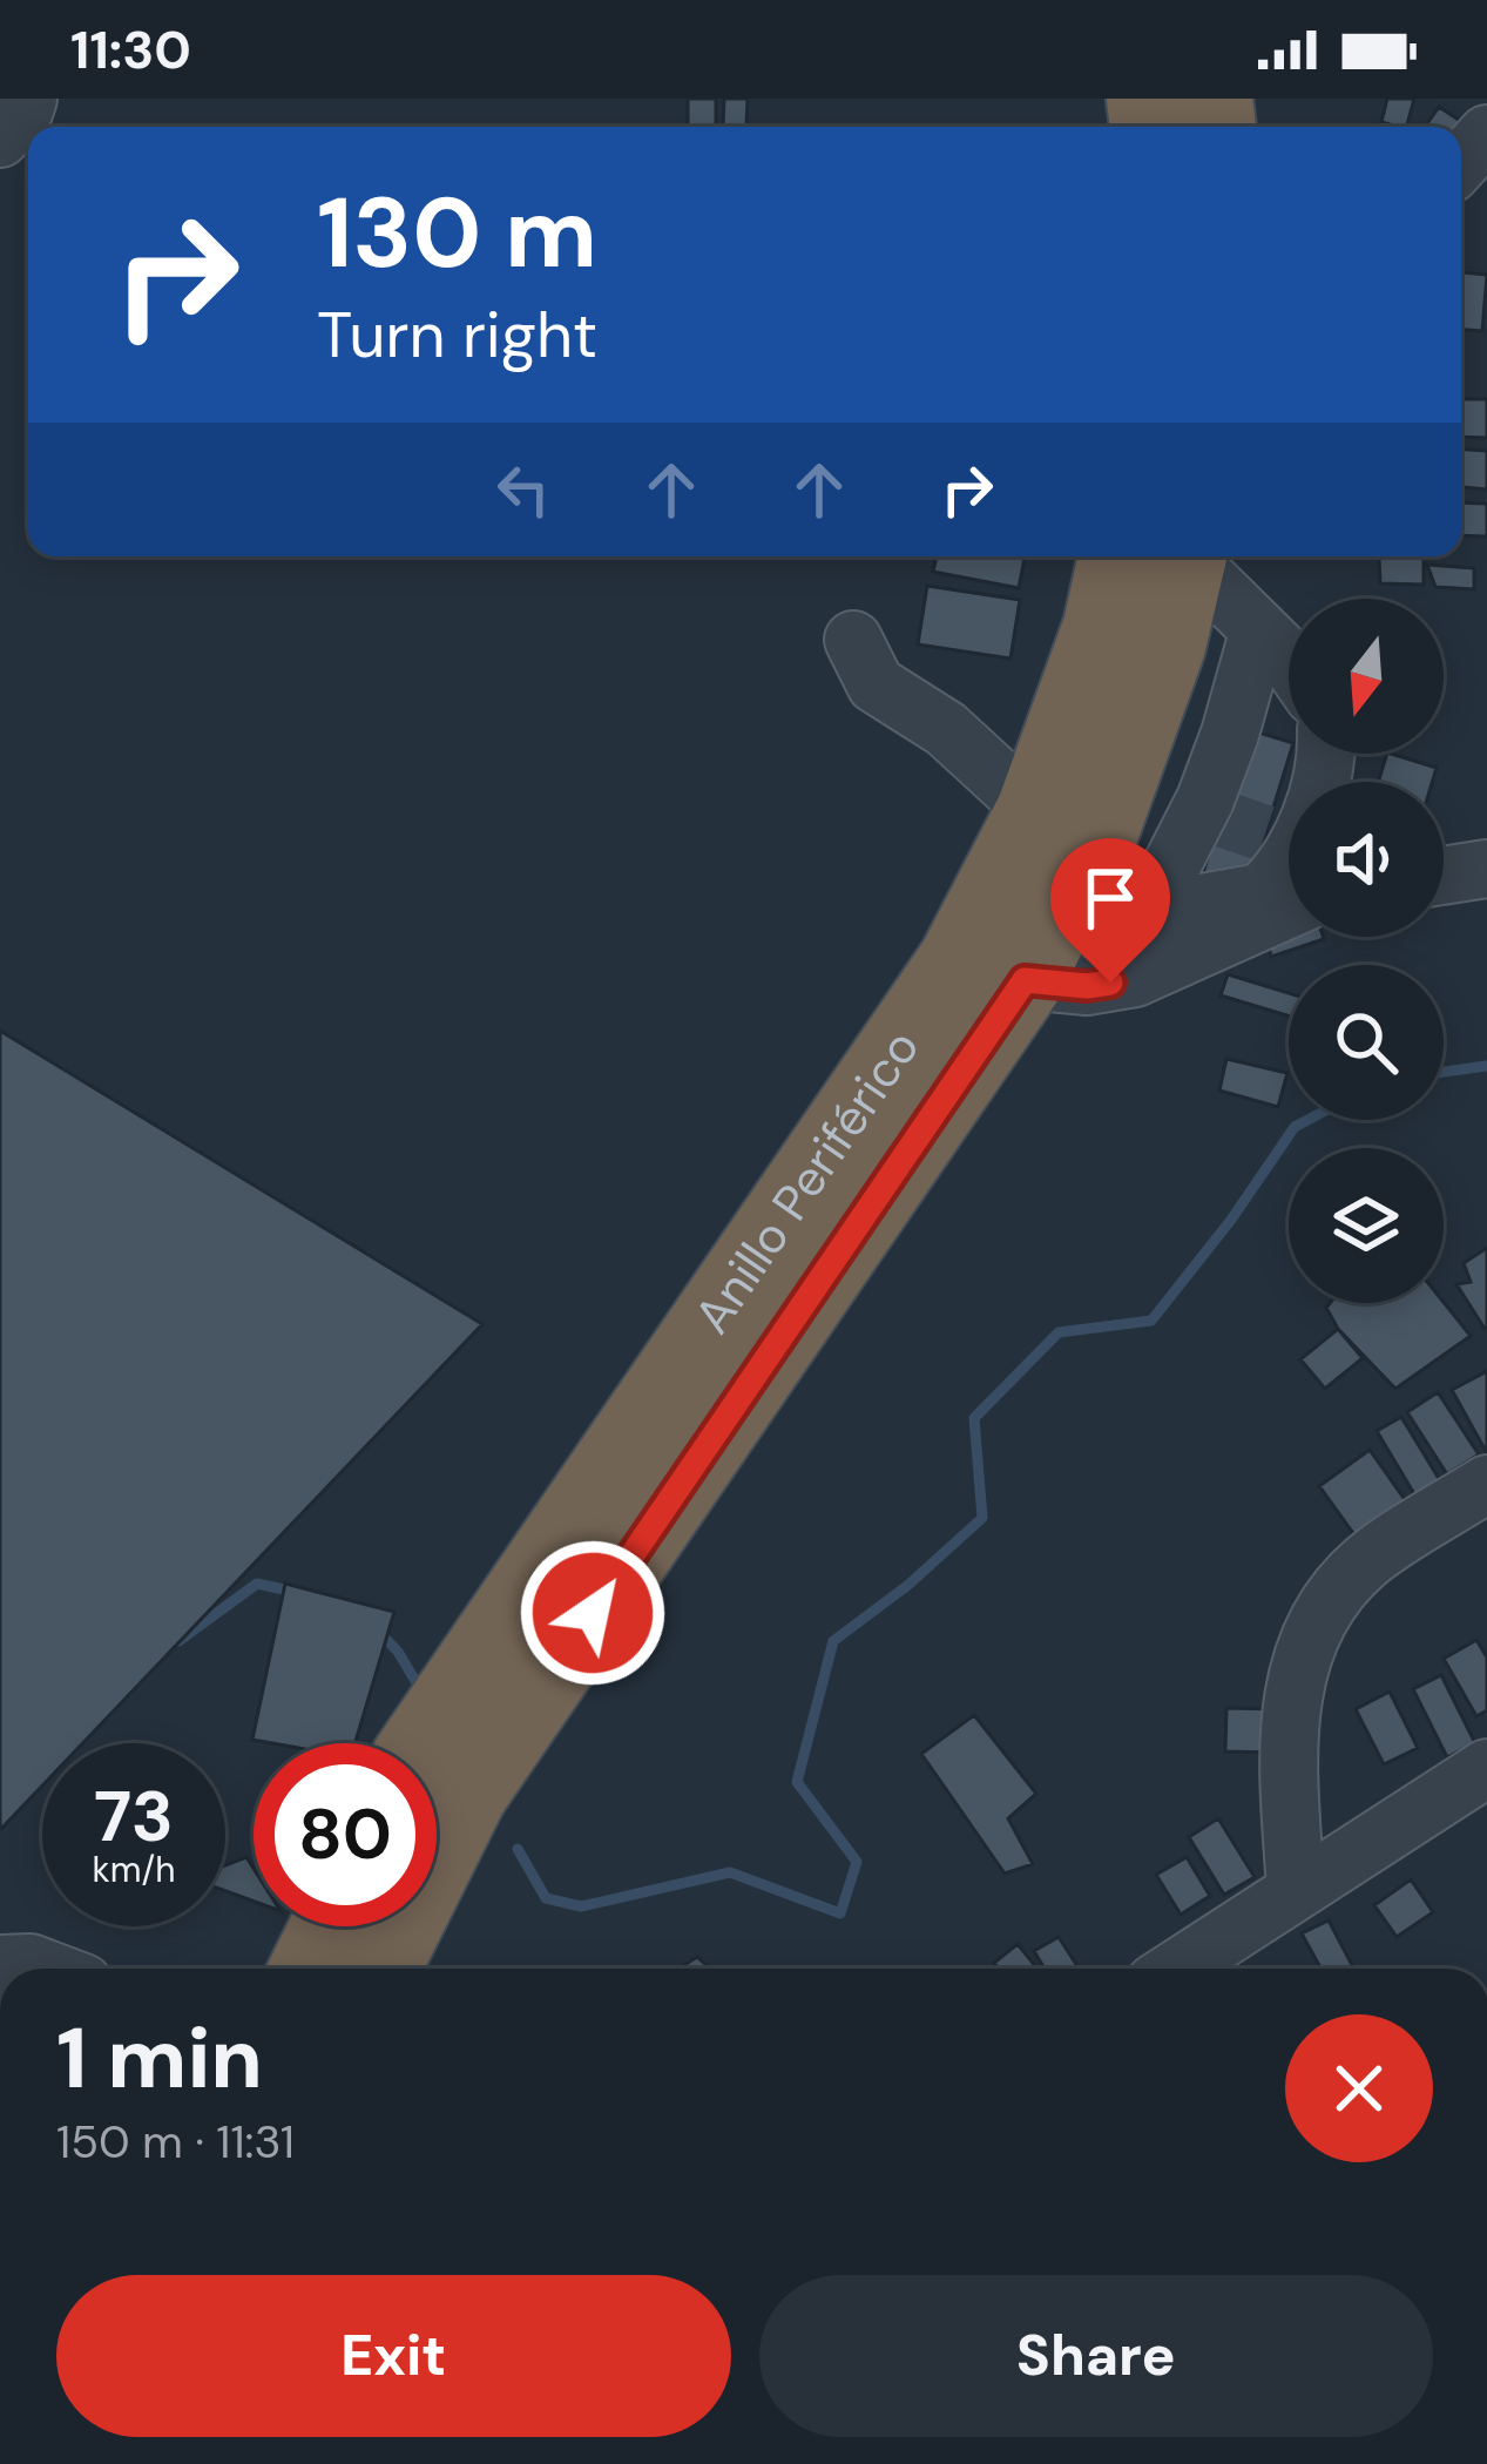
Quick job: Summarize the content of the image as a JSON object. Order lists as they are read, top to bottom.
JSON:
{
  "streets": {
    "highway": ["Anillo Periférico"]
  },
  "north": "bottom",
  "page": {
    "status": "11:30",
    "turn": ["130 m", "Turn right"],
    "speed": "73 km/h",
    "limit": "80",
    "heading": ["1 min", "150 m · 11:31"],
    "buttons": ["Exit", "Share"]
  }
}
